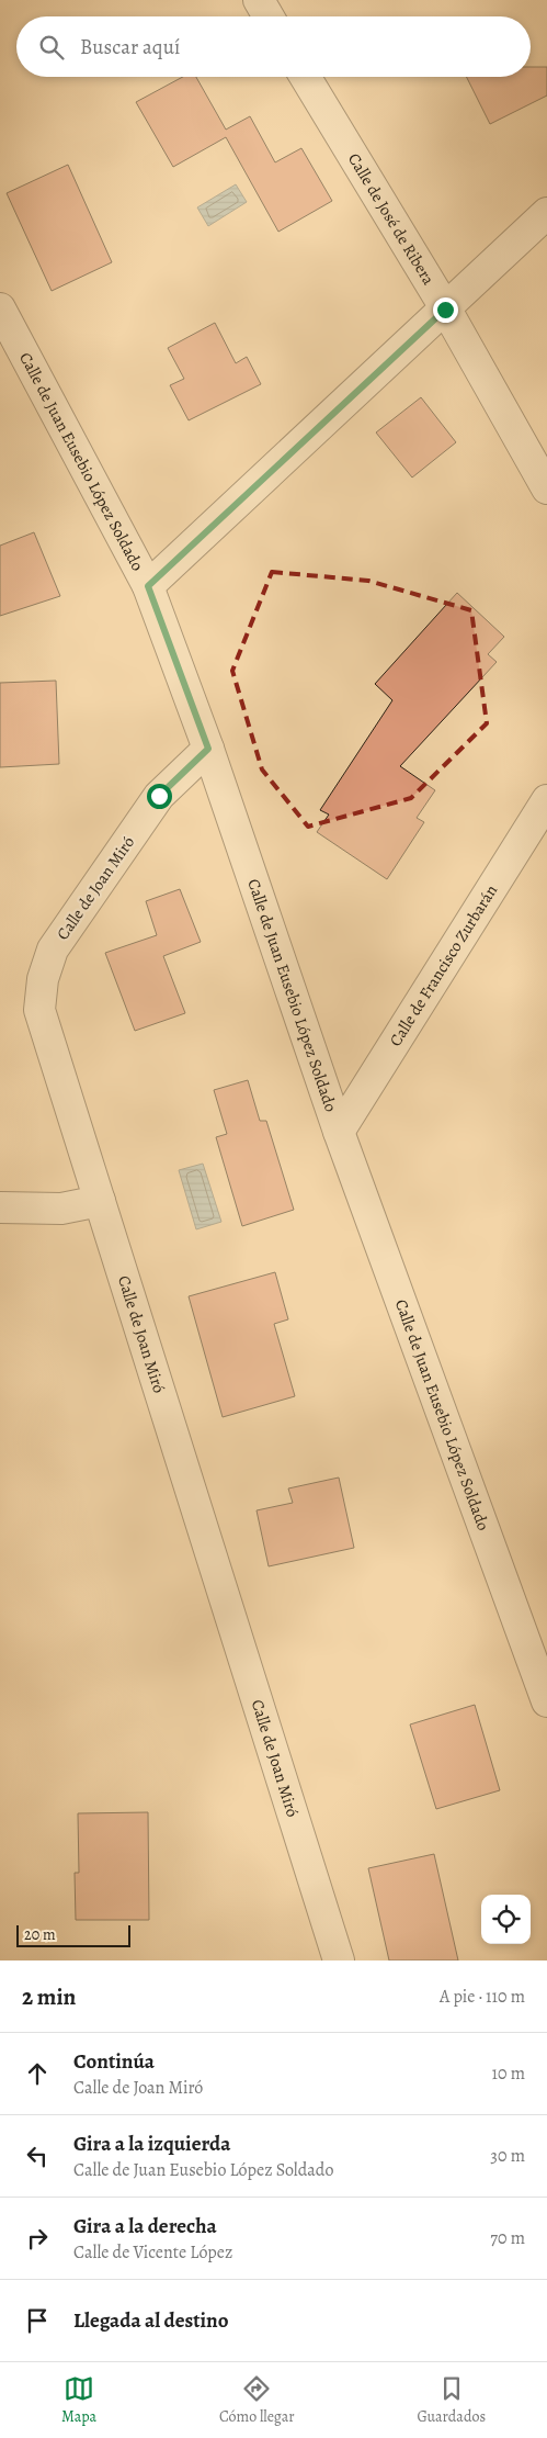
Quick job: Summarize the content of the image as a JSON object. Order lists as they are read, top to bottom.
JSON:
{
  "streets": {
    "street": [
      "Calle de José de Ribera",
      "Calle de Juan Eusebio López Soldado",
      "Calle de Joan Miró",
      "Calle de Francisco Zurbarán"
    ]
  },
  "crossings": [
    ["Calle de Juan Eusebio López Soldado", "Calle de Joan Miró"],
    ["Calle de Juan Eusebio López Soldado", "Calle de Francisco Zurbarán"]
  ],
  "scale_bar": "20 m",
  "page": {
    "search": "Buscar aquí",
    "scale": "20 m",
    "heading": ["2 min", "A pie · 110 m"],
    "list": [
      ["Continúa", "Calle de Joan Miró", "10 m"],
      ["Gira a la izquierda", "Calle de Juan Eusebio López Soldado", "30 m"],
      ["Gira a la derecha", "Calle de Vicente López", "70 m"],
      "Llegada al destino"
    ],
    "nav": ["Mapa", "Cómo llegar", "Guardados"]
  }
}
